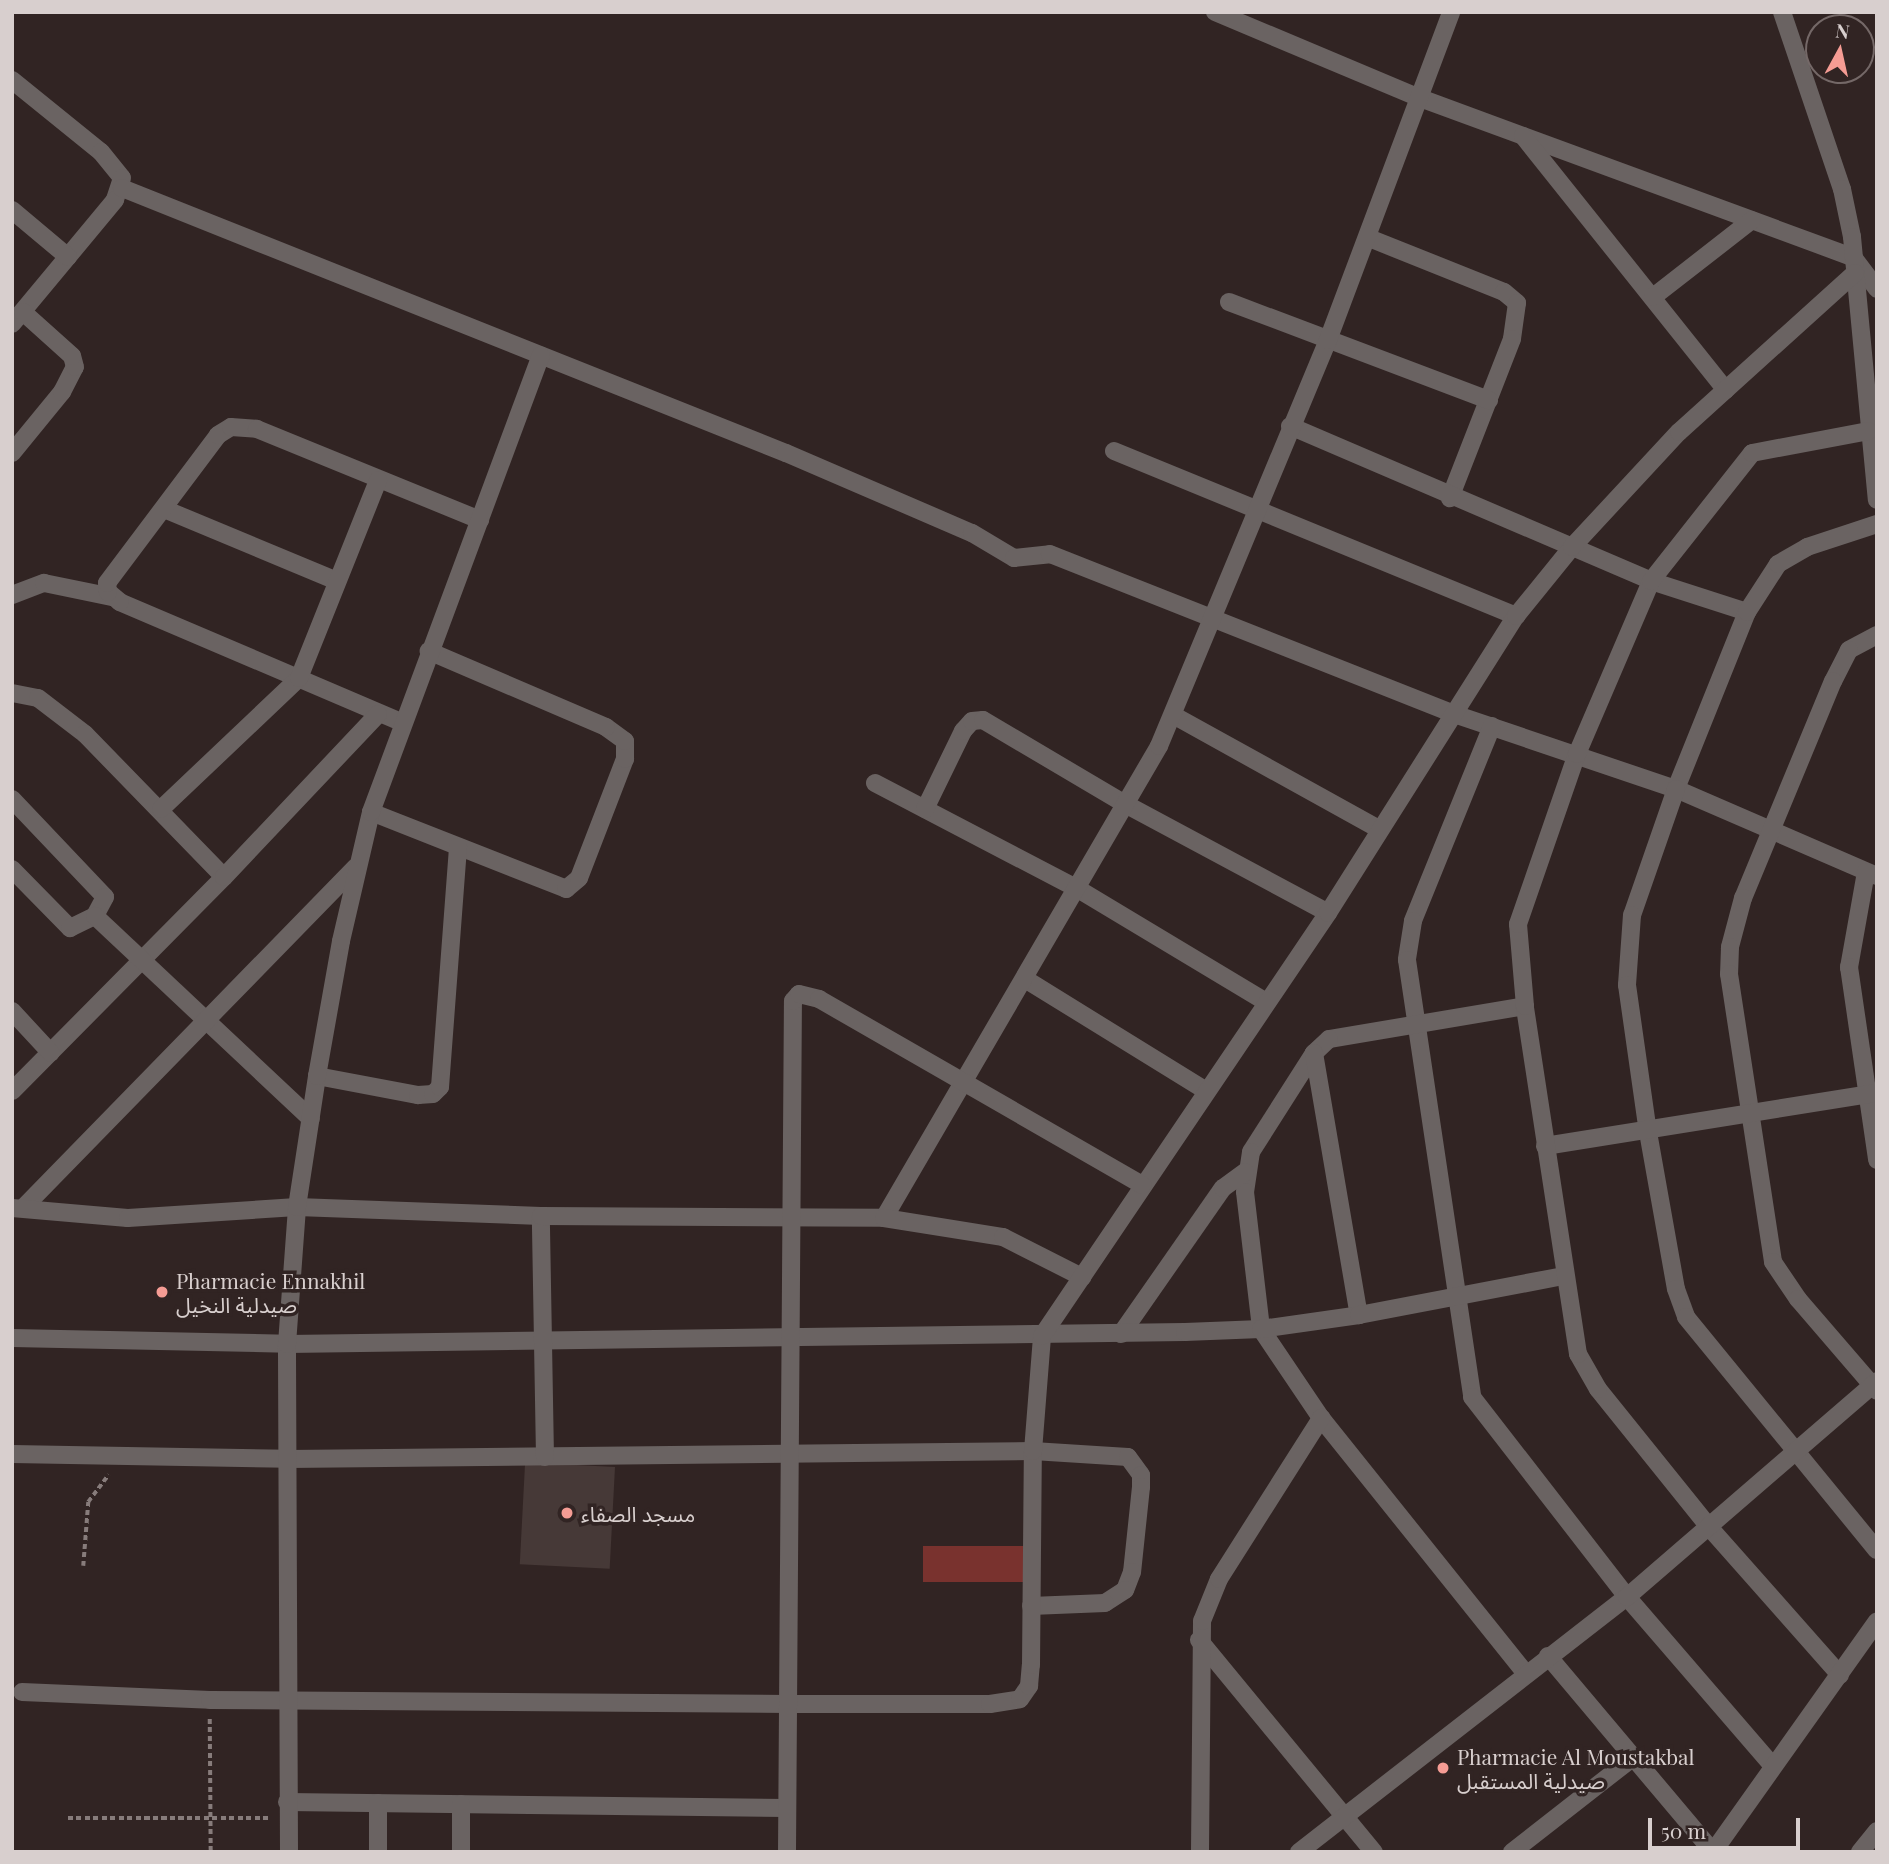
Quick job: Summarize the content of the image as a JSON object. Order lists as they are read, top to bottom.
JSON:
{
  "places": ["Pharmacie Ennakhil صيدلية النخيل", "مسجد الصفاء", "Pharmacie Al Moustakbal صيدلية المستقبل"],
  "scale_bar": "50 m",
  "north": "top"
}
